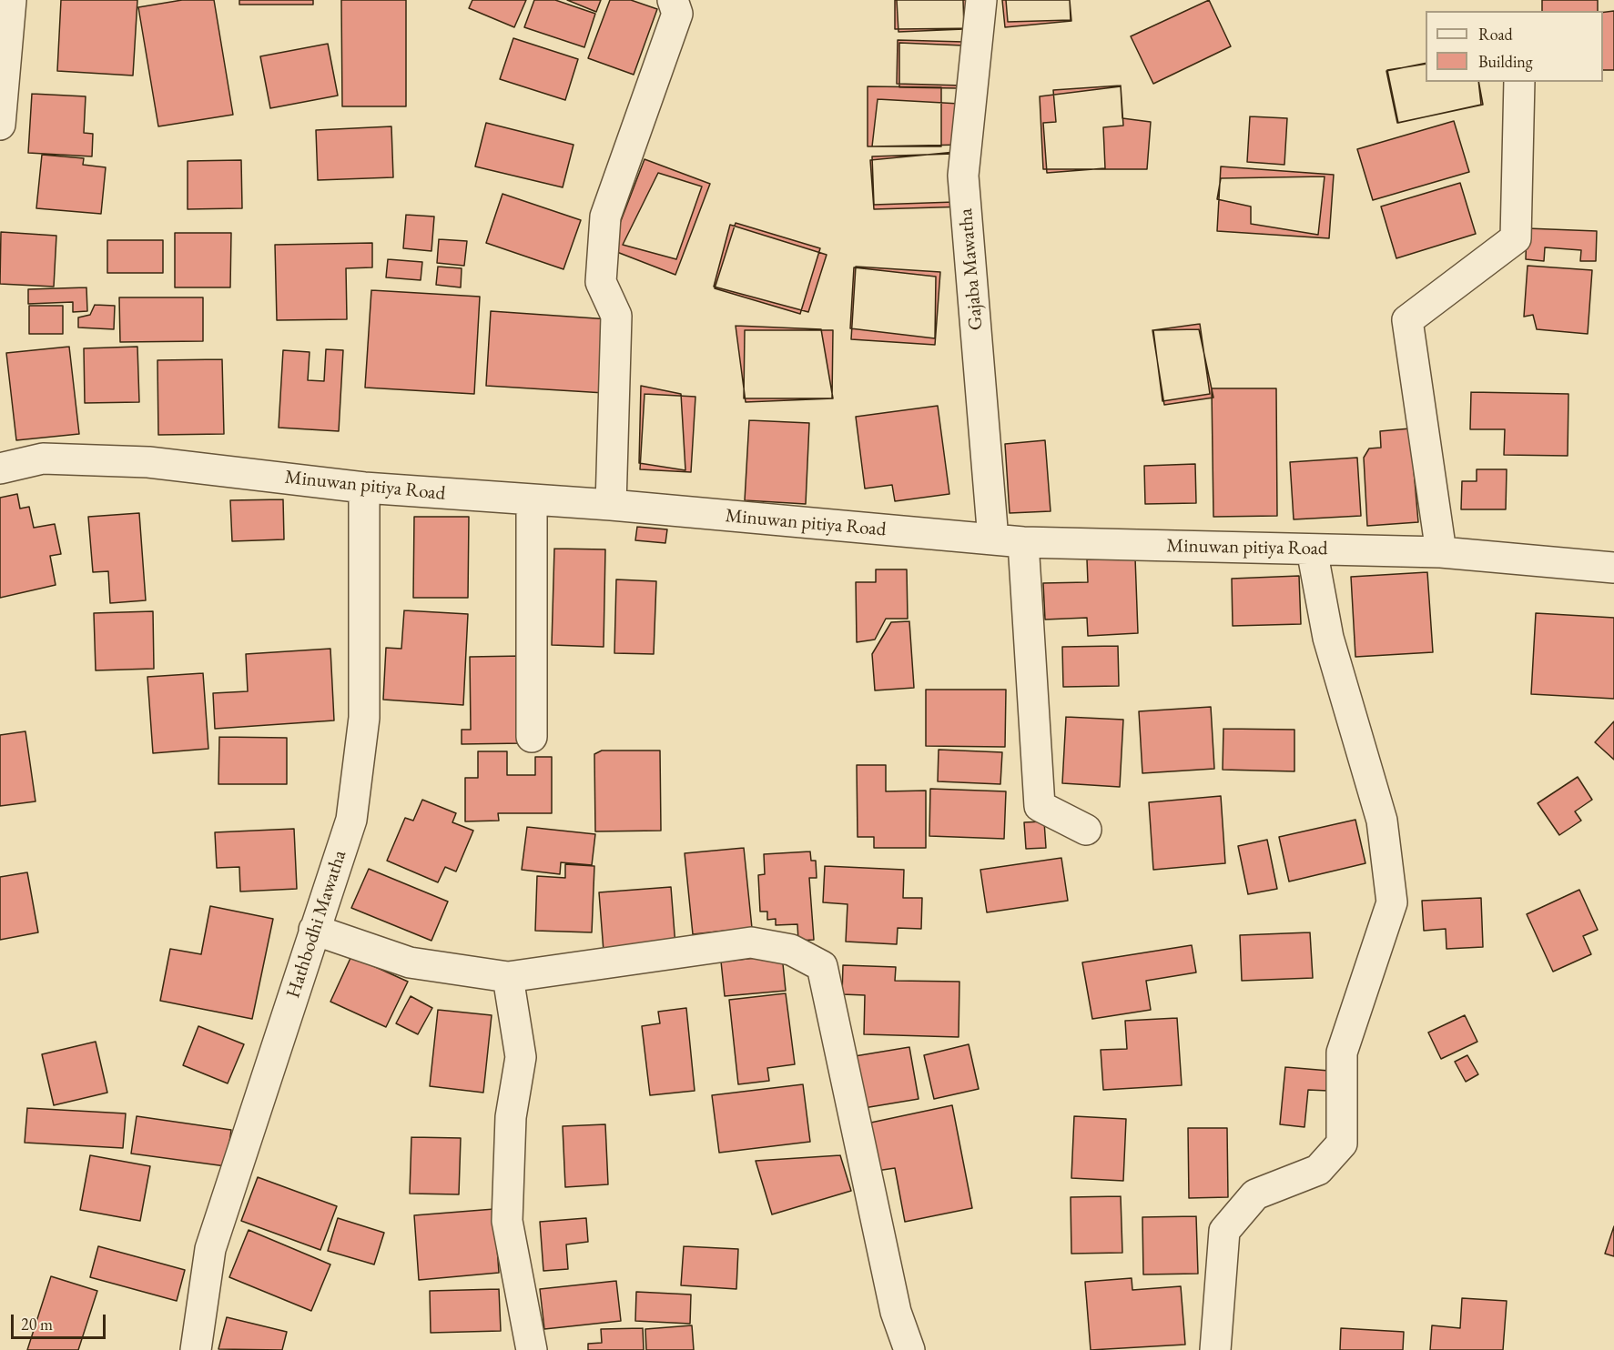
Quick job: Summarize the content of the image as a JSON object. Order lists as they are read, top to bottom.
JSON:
{
  "streets": {
    "street": ["Gajaba Mawatha", "Minuwan pitiya Road", "Hathbodhi Mawatha"]
  },
  "crossings": [
    ["Gajaba Mawatha", "Minuwan pitiya Road"],
    ["Minuwan pitiya Road", "Hathbodhi Mawatha"]
  ],
  "legend": ["Road", "Building"],
  "scale_bar": "20 m"
}
